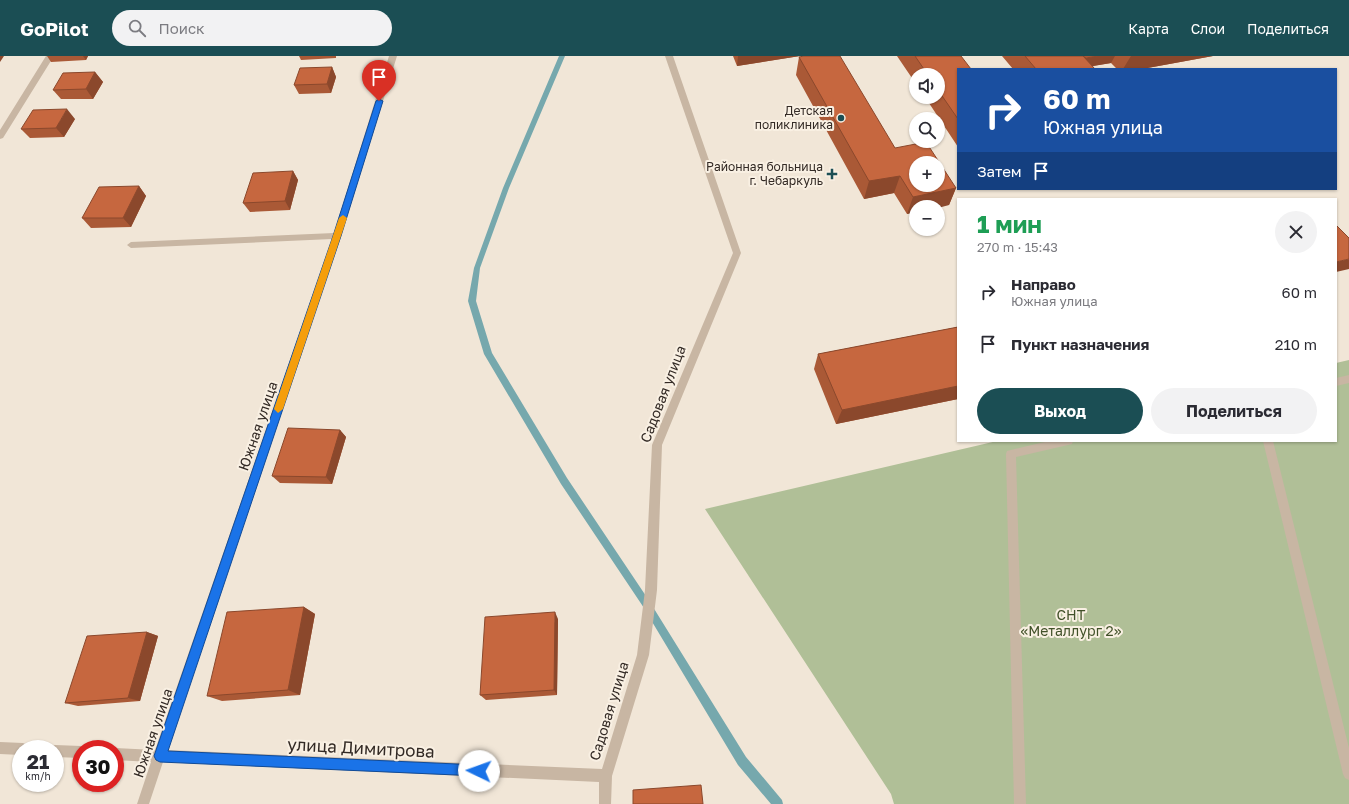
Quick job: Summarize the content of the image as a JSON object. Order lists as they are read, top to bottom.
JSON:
{
  "streets": {
    "street": ["Садовая улица", "Южная улица", "улица Димитрова"]
  },
  "crossings": [
    ["Садовая улица", "улица Димитрова"],
    ["Южная улица", "улица Димитрова"]
  ],
  "parks": ["СНТ «Металлург 2»"],
  "places": {
    "other": ["Детская поликлиника"],
    "health": ["Районная больница г. Чебаркуль"]
  },
  "page": {
    "header": "GoPilot",
    "search": "Поиск",
    "nav": ["Карта", "Слои", "Поделиться"],
    "map_buttons": ["+", "−"],
    "turn": ["60 m", "Южная улица"],
    "then": "Затем",
    "heading": ["1 мин", "270 m · 15:43"],
    "list": [
      {
        "name": "Направо",
        "note": "Южная улица",
        "value": "60 m"
      },
      {
        "name": "Пункт назначения",
        "value": "210 m"
      }
    ],
    "buttons": ["Выход", "Поделиться"],
    "speed": "21 km/h",
    "limit": "30"
  }
}
